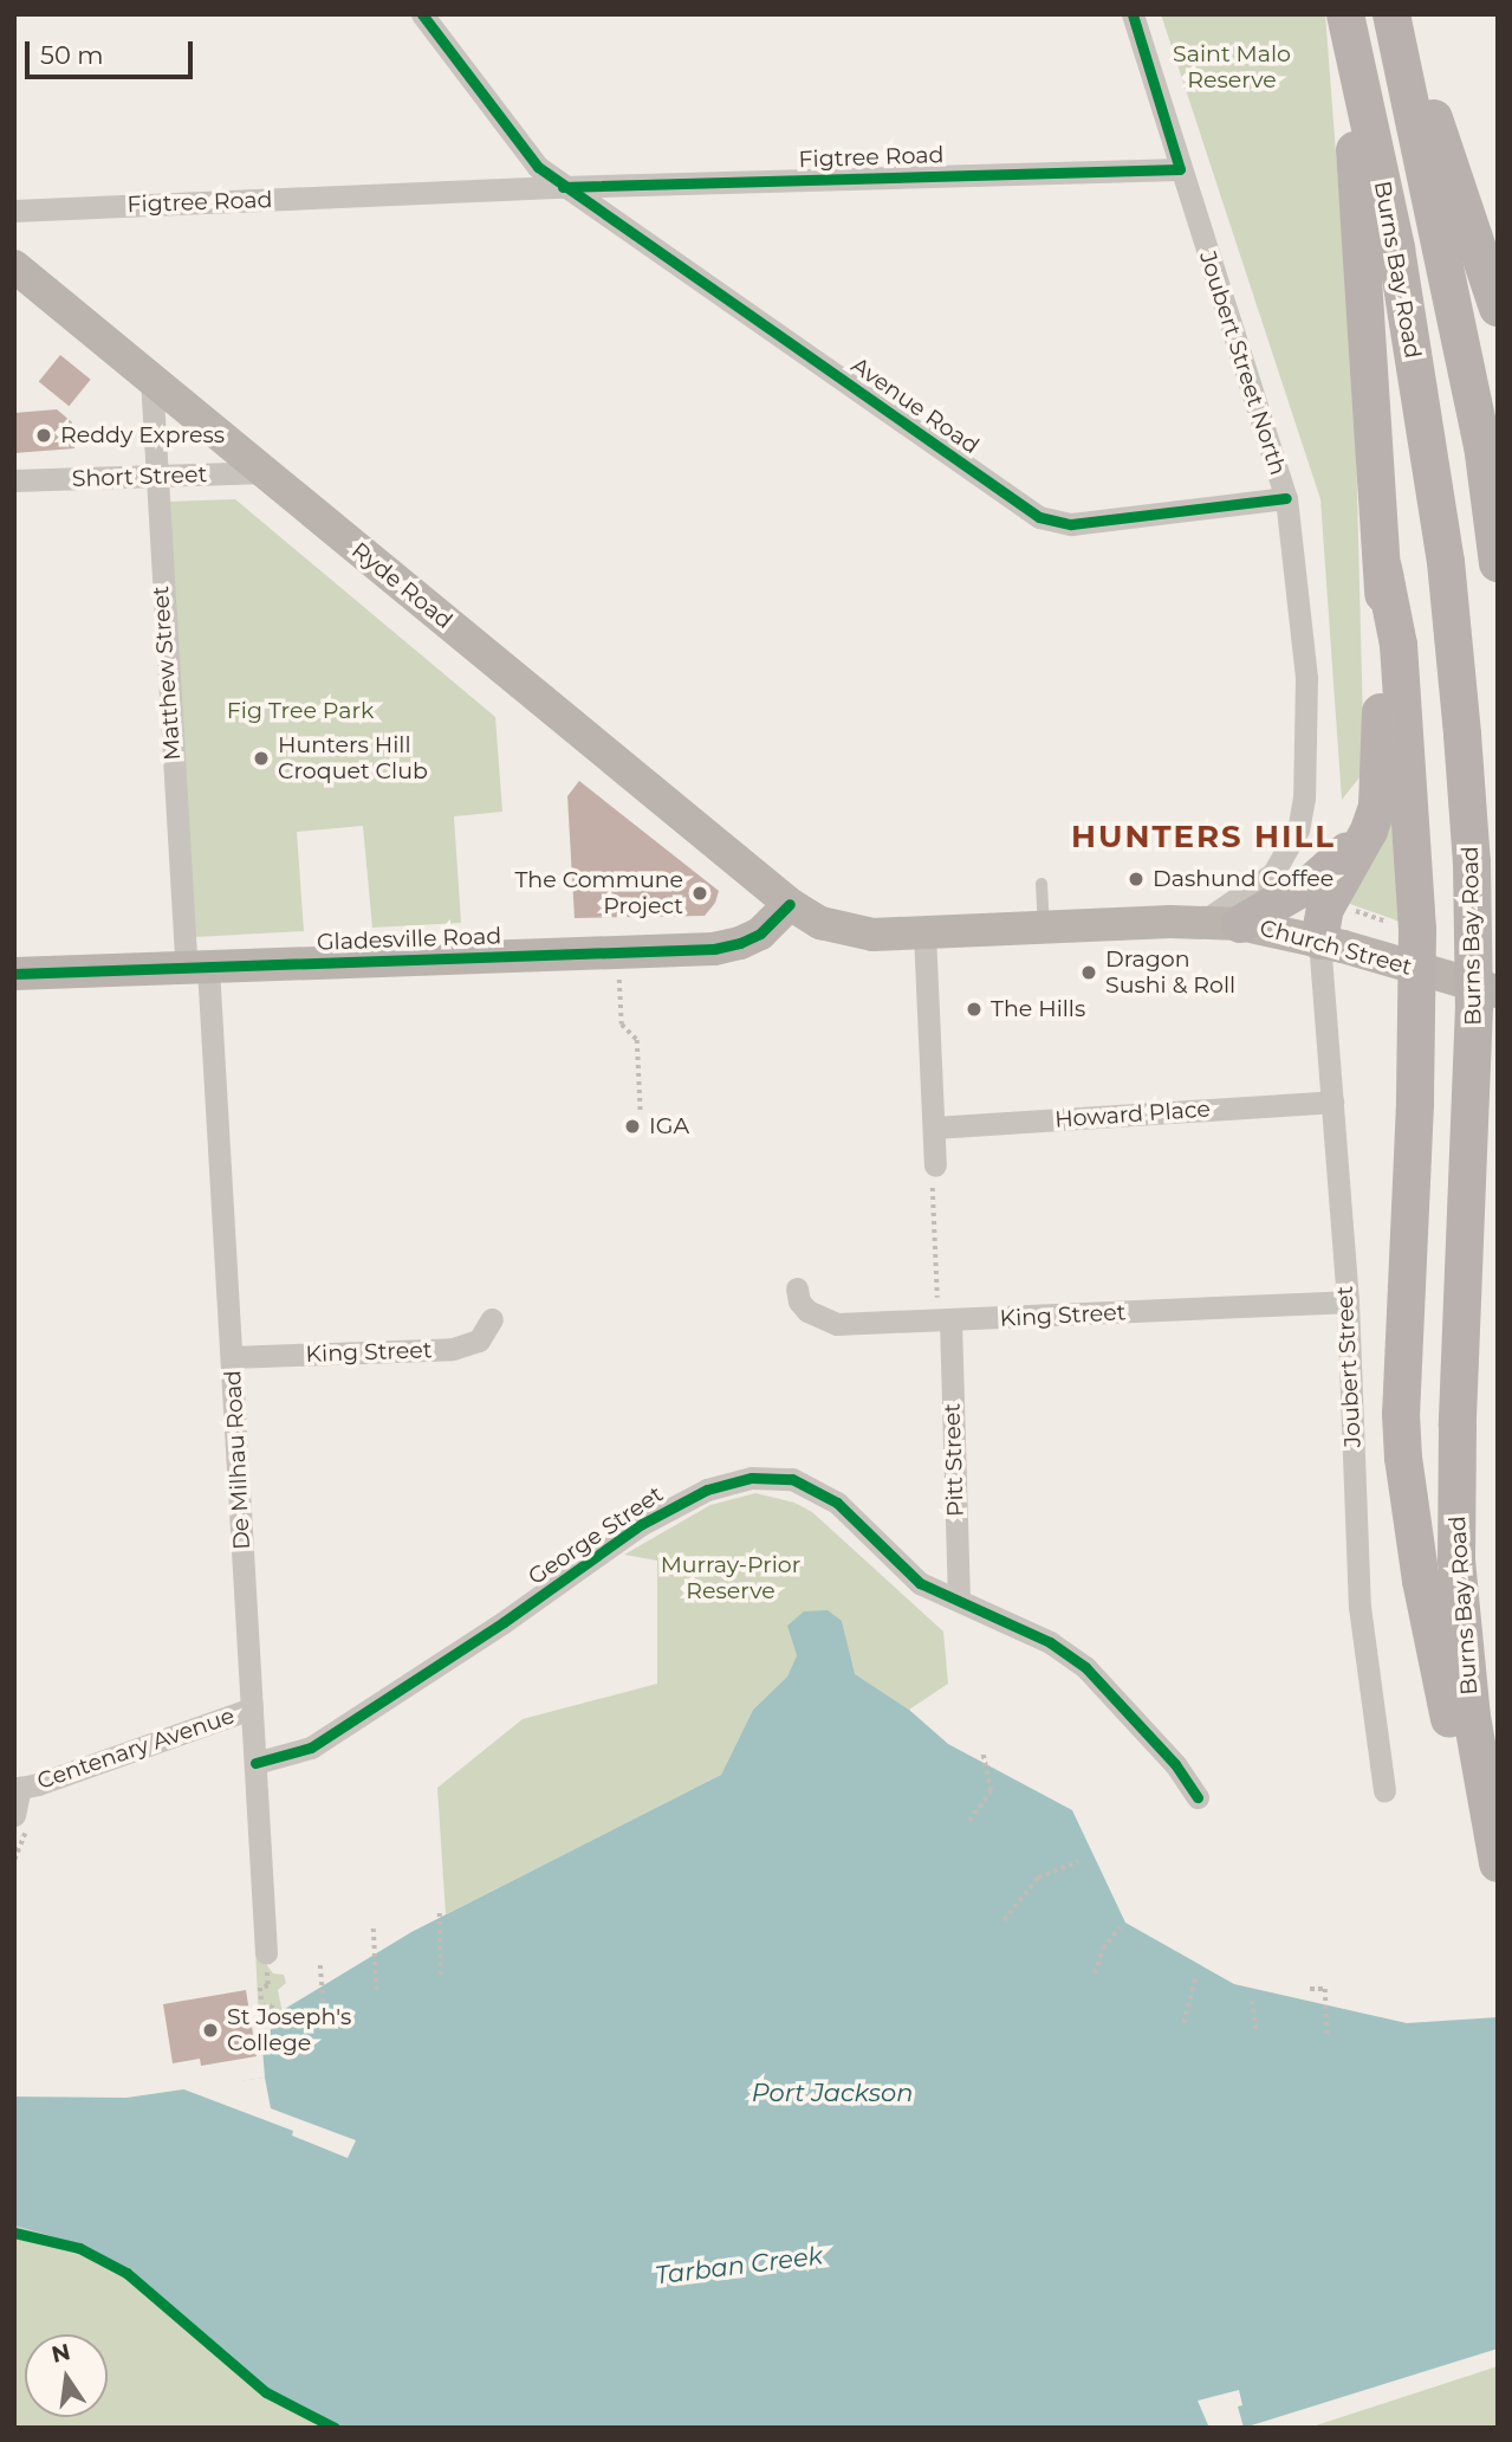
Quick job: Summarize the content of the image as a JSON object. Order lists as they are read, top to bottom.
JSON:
{
  "streets": {
    "main road": [
      "Burns Bay Road",
      "Ryde Road",
      "Gladesville Road",
      "Church Street"
    ],
    "street": [
      "Figtree Road",
      "Joubert Street North",
      "Avenue Road",
      "Short Street",
      "Matthew Street",
      "Howard Place",
      "King Street",
      "Joubert Street",
      "De Milhau Road",
      "Pitt Street",
      "George Street",
      "Centenary Avenue"
    ]
  },
  "crossings": [
    ["Figtree Road", "Joubert Street North"],
    ["Figtree Road", "Avenue Road"],
    ["Joubert Street North", "Avenue Road"],
    ["Joubert Street North", "Church Street"],
    ["Short Street", "Ryde Road"],
    ["Short Street", "Matthew Street"],
    ["Ryde Road", "Matthew Street"],
    ["Ryde Road", "Gladesville Road"],
    ["Matthew Street", "Gladesville Road"],
    ["Matthew Street", "De Milhau Road"],
    ["Gladesville Road", "De Milhau Road"],
    ["Church Street", "Joubert Street"],
    ["Howard Place", "Joubert Street"],
    ["King Street", "Joubert Street"],
    ["King Street", "De Milhau Road"],
    ["King Street", "Pitt Street"],
    ["De Milhau Road", "George Street"],
    ["De Milhau Road", "Centenary Avenue"],
    ["Pitt Street", "George Street"]
  ],
  "districts": ["HUNTERS HILL"],
  "water": ["Port Jackson", "Tarban Creek"],
  "parks": ["Saint Malo Reserve", "Fig Tree Park", "Murray-Prior Reserve"],
  "places": [
    "Reddy Express",
    "Hunters Hill Croquet Club",
    "Dashund Coffee",
    "The Commune Project",
    "Dragon Sushi & Roll",
    "The Hills",
    "IGA",
    "St Joseph's College"
  ],
  "scale_bar": "50 m",
  "north": "top"
}
